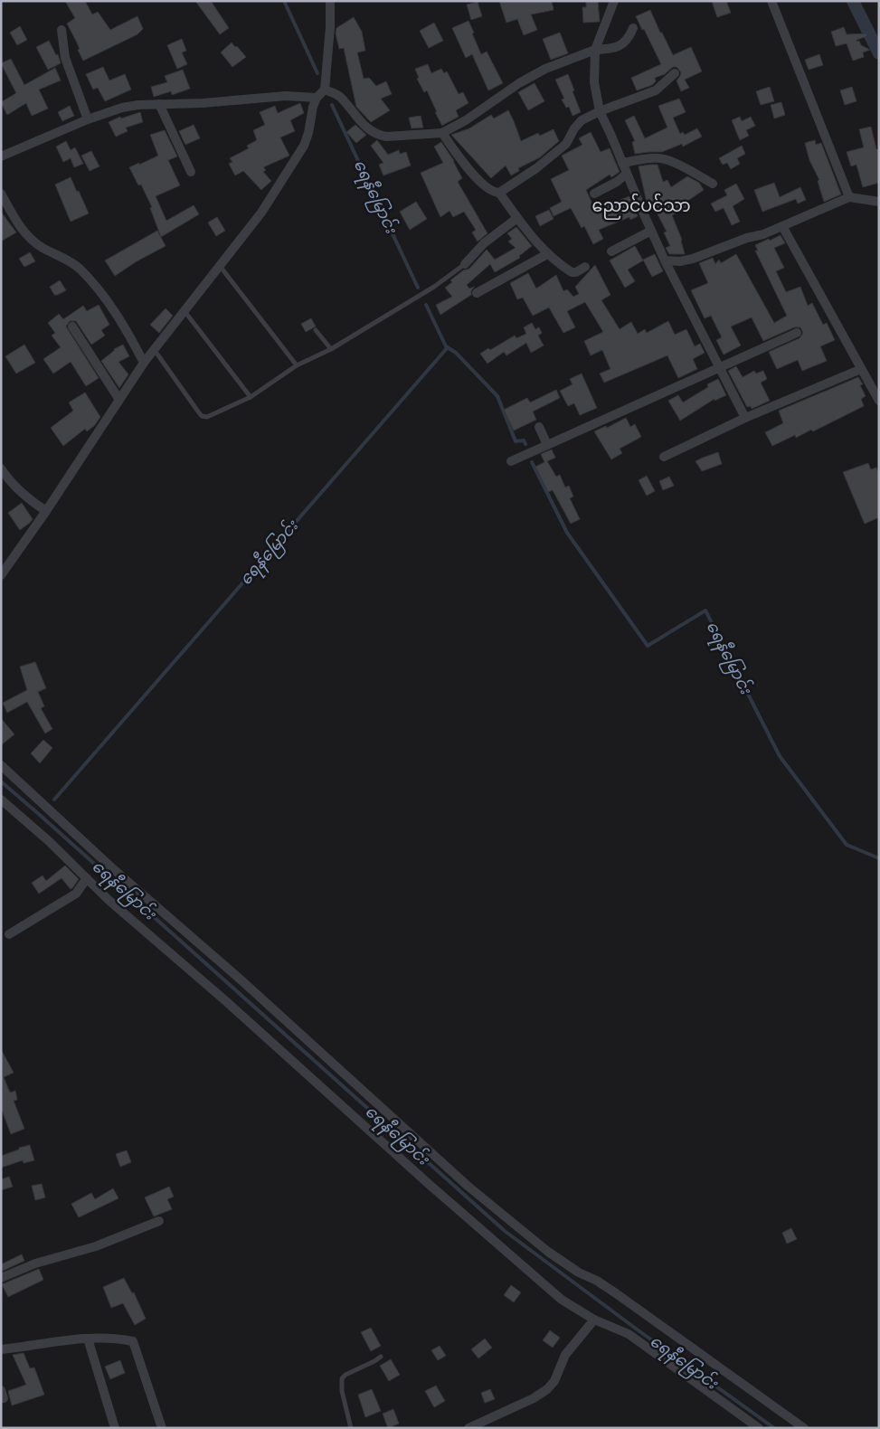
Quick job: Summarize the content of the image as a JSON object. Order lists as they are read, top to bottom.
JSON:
{
  "districts": ["ညောင်ပင်သာ"],
  "water": ["ရေနီမြောင်း"]
}
